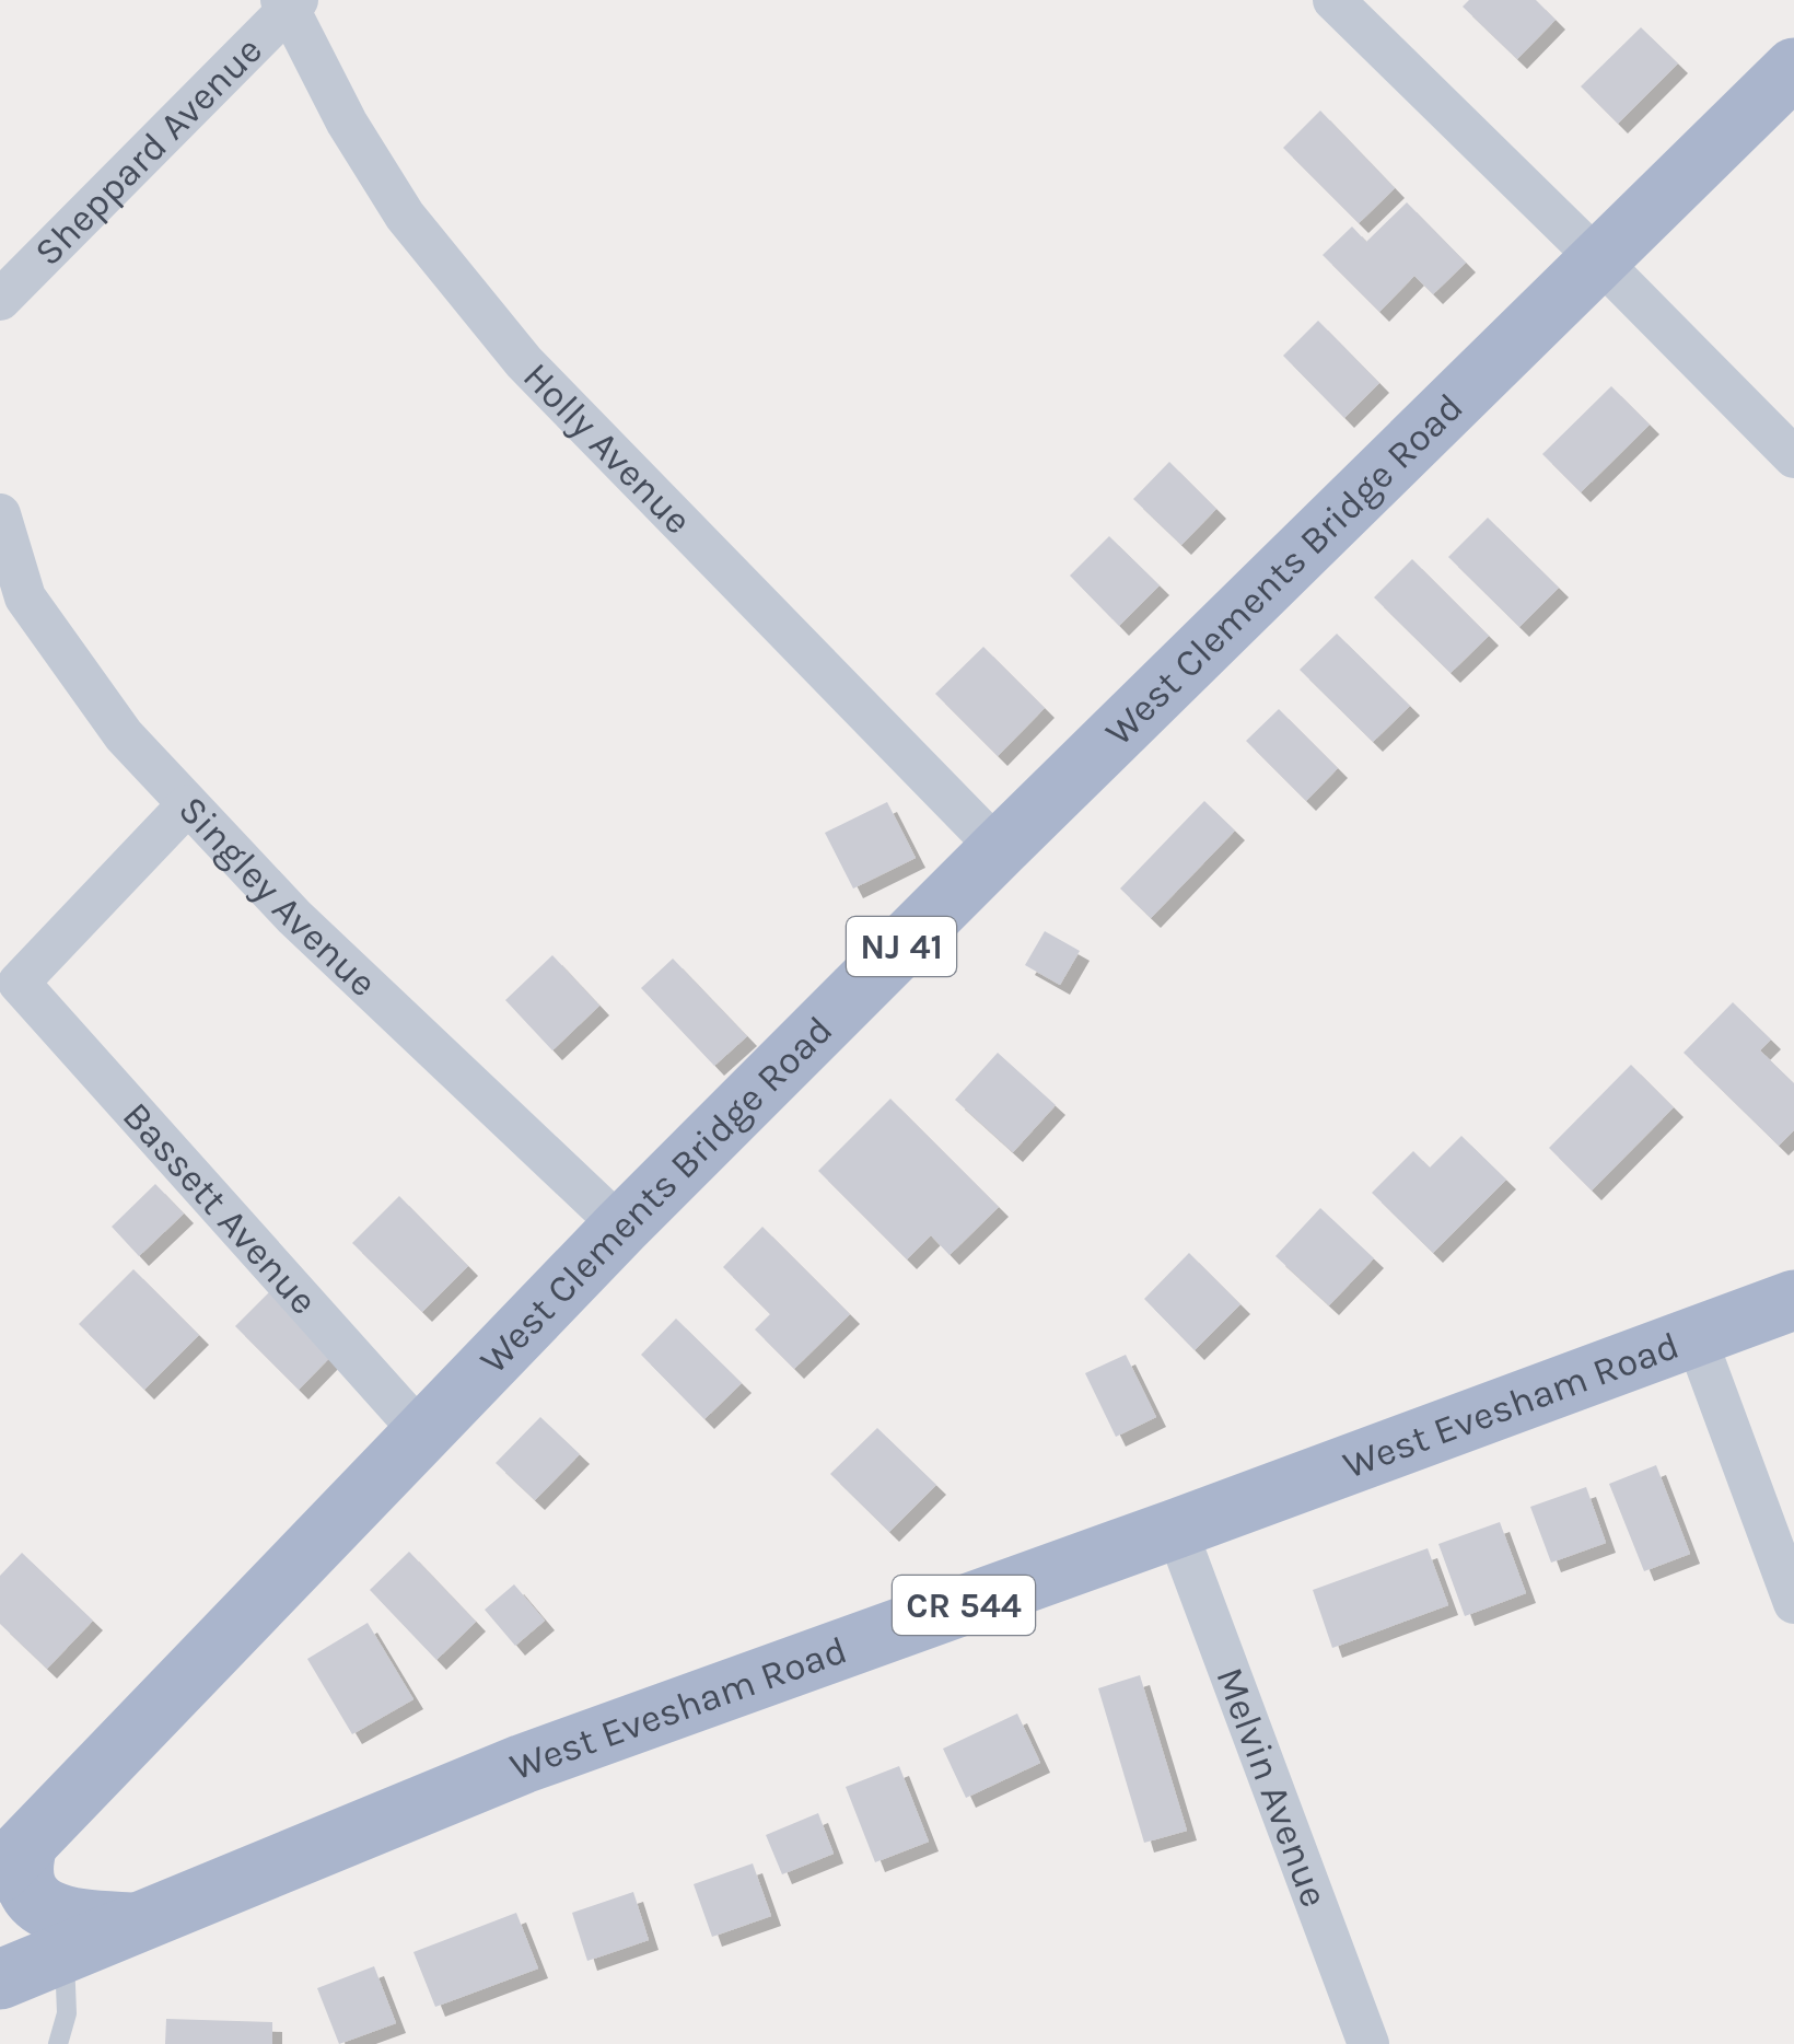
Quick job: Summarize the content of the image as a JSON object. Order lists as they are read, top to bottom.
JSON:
{
  "streets": {
    "main road": [
      "West Clements Bridge Road",
      "NJ 41",
      "West Evesham Road",
      "CR 544"
    ],
    "street": [
      "Sheppard Avenue",
      "Holly Avenue",
      "Singley Avenue",
      "Bassett Avenue",
      "Melvin Avenue"
    ]
  },
  "crossings": [
    ["Sheppard Avenue", "Holly Avenue"],
    ["Holly Avenue", "West Clements Bridge Road"],
    ["West Clements Bridge Road", "Singley Avenue"],
    ["West Clements Bridge Road", "Bassett Avenue"],
    ["Singley Avenue", "Bassett Avenue"],
    ["West Evesham Road", "Melvin Avenue"]
  ]
}
